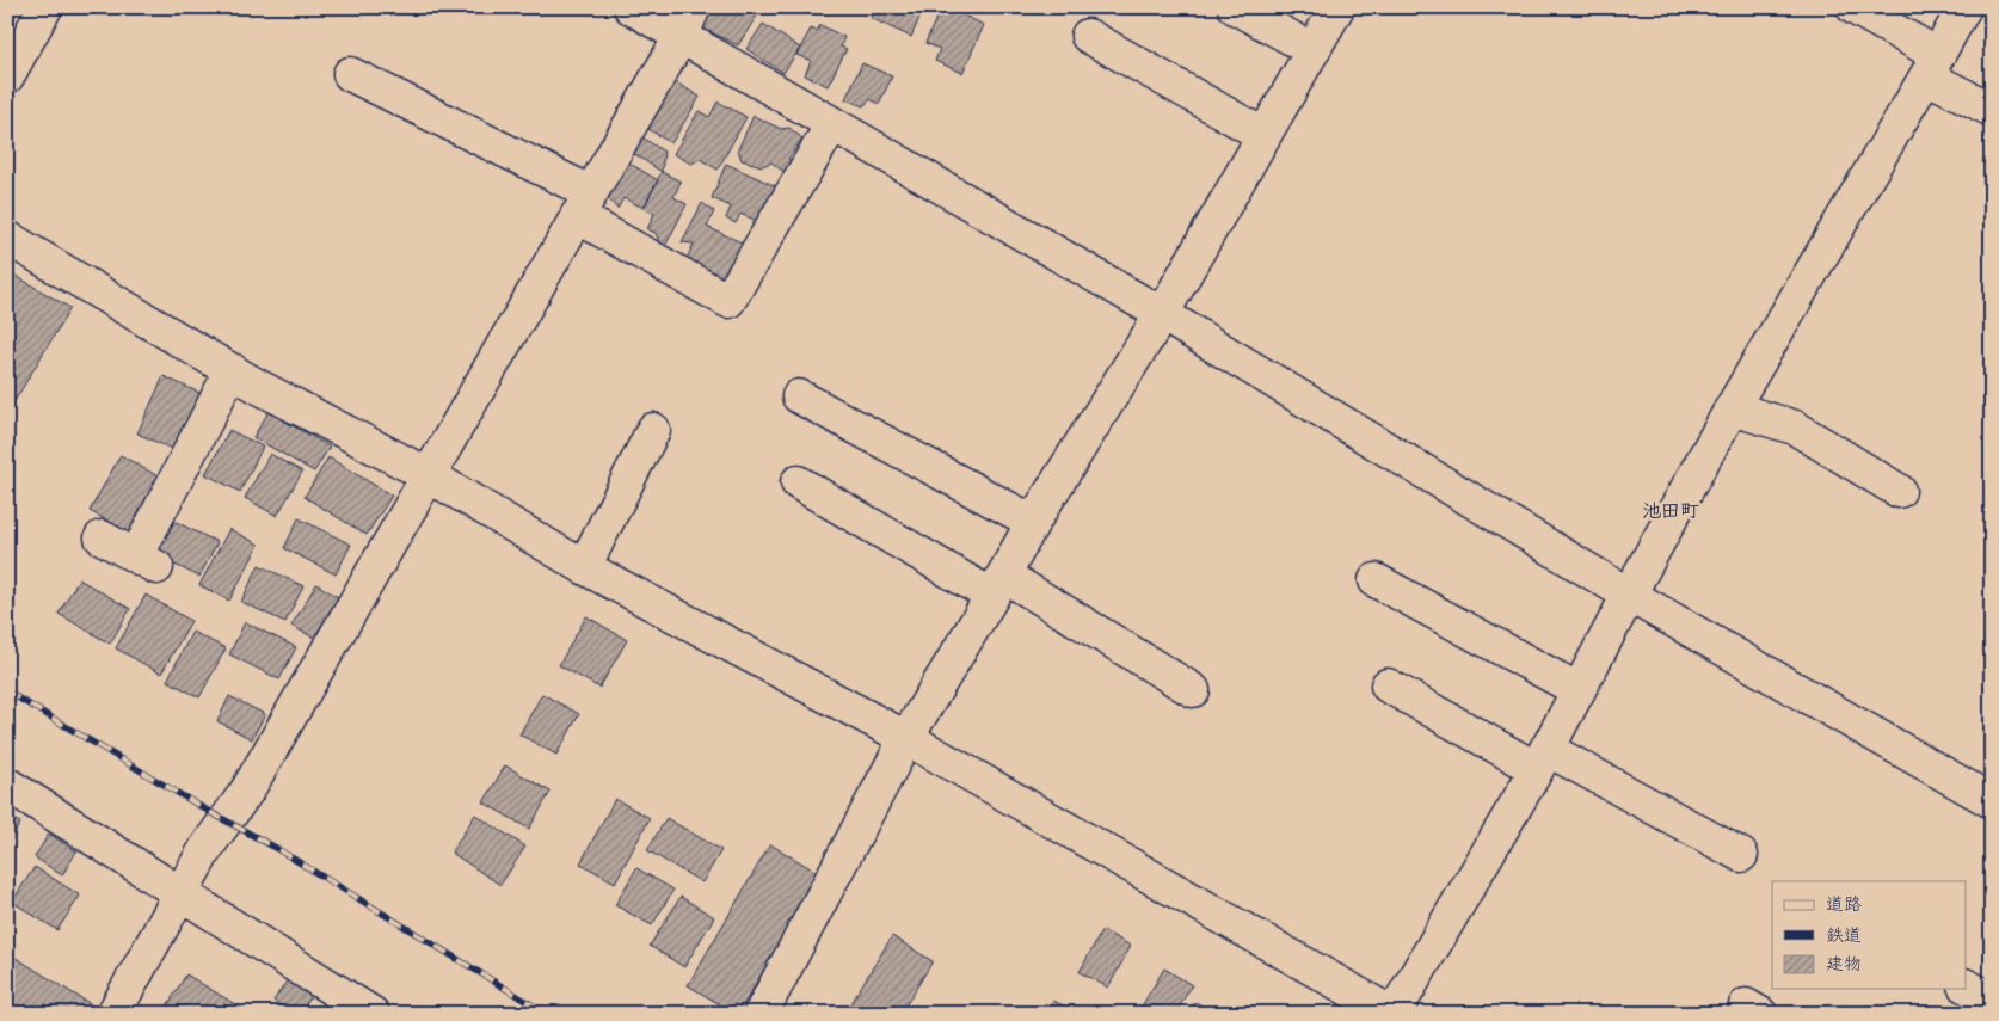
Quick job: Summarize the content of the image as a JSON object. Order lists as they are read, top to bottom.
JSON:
{
  "districts": ["池田町"],
  "legend": ["道路", "鉄道", "建物"]
}
